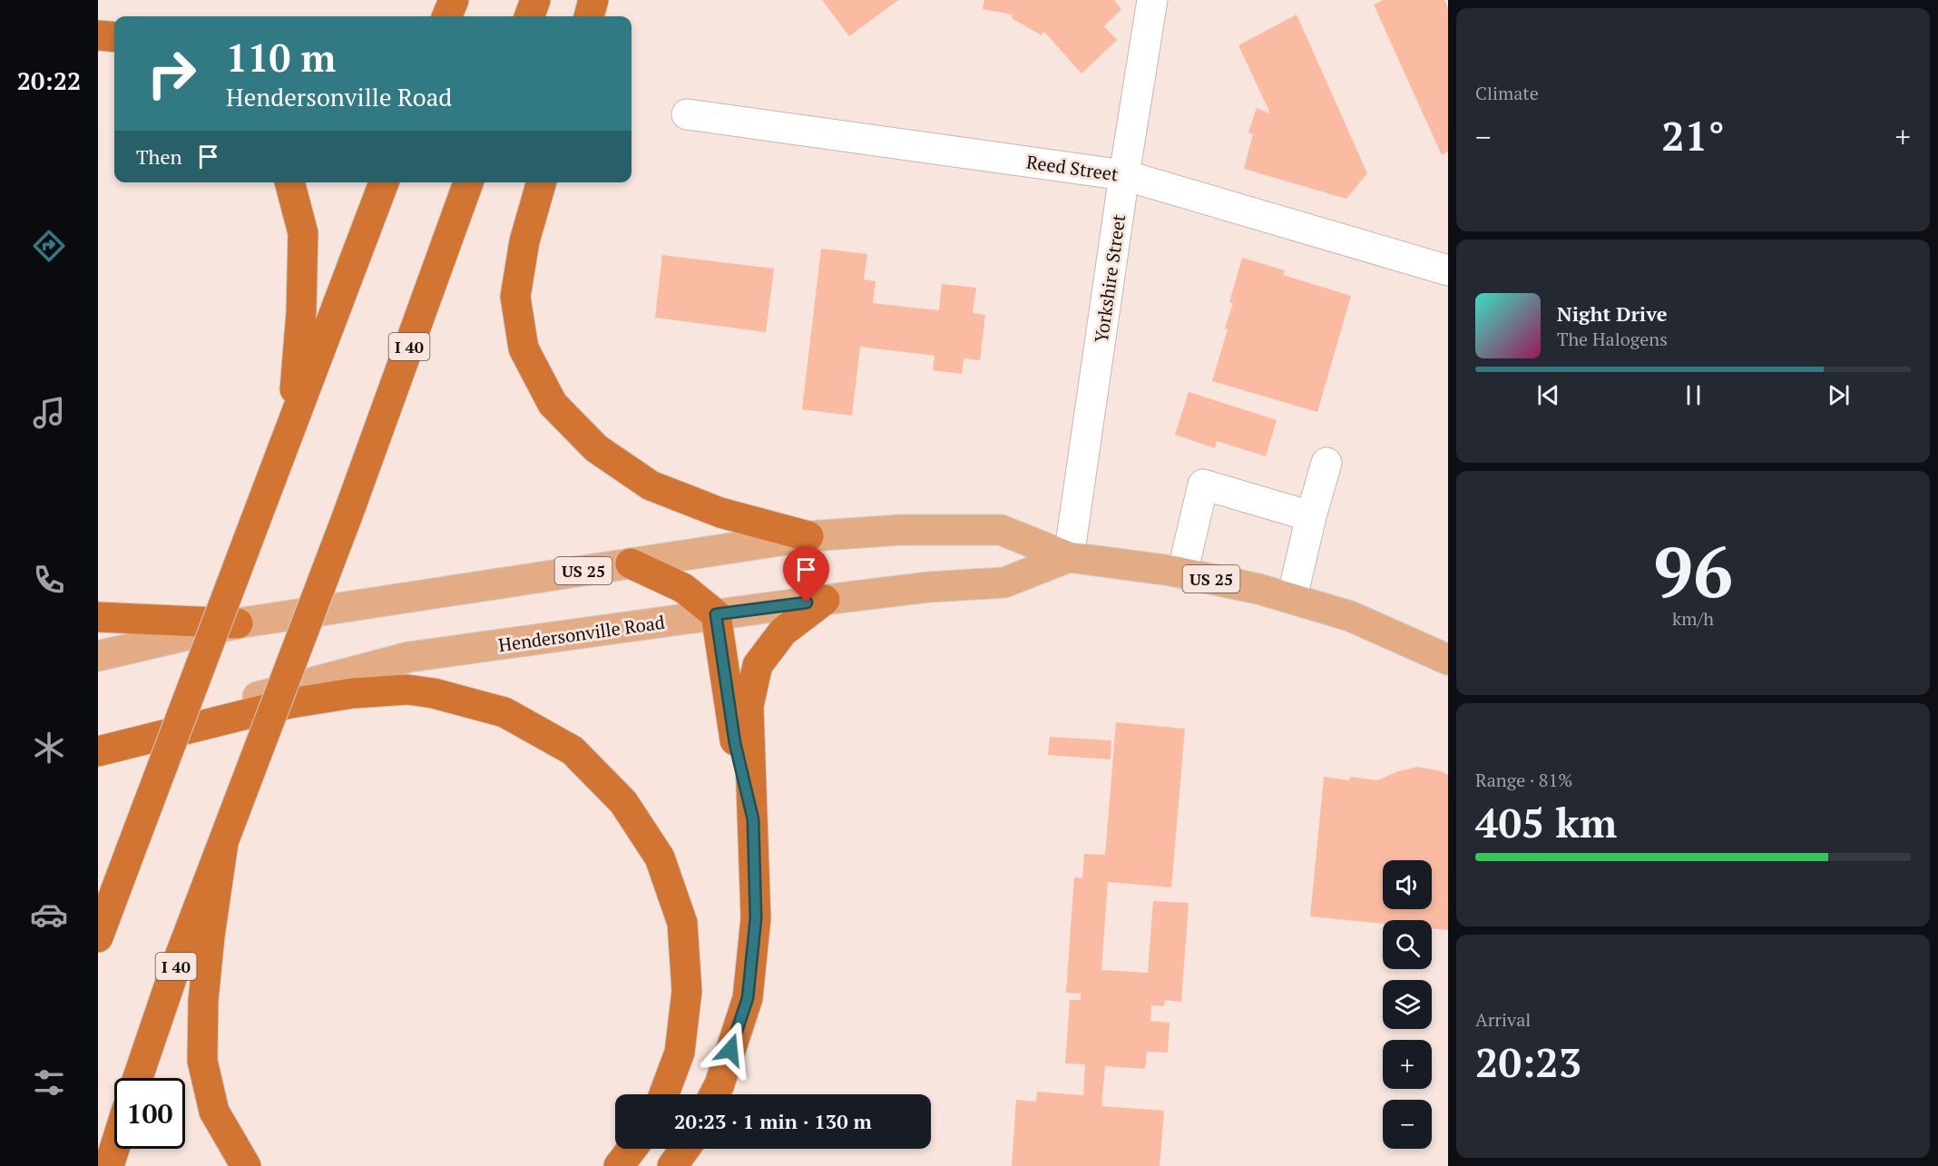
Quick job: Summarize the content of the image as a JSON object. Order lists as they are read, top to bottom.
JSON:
{
  "streets": {
    "highway": ["I 40"],
    "main road": ["US 25", "Hendersonville Road"],
    "street": ["Reed Street", "Yorkshire Street"]
  },
  "crossings": [
    ["Reed Street", "Yorkshire Street"],
    ["Yorkshire Street", "Hendersonville Road"]
  ],
  "page": {
    "tabs": "20:22",
    "tile": [
      "Climate",
      ["96", "km/h"],
      ["Range · 81%", "405 km"],
      ["Arrival", "20:23"]
    ],
    "turn": ["110 m", "Hendersonville Road"],
    "heat": ["−", "21°", "+"],
    "then": "Then",
    "song": ["Night Drive", "The Halogens"],
    "map_buttons": ["+", "−"],
    "limit": "100",
    "trip": "20:23 · 1 min · 130 m"
  }
}
